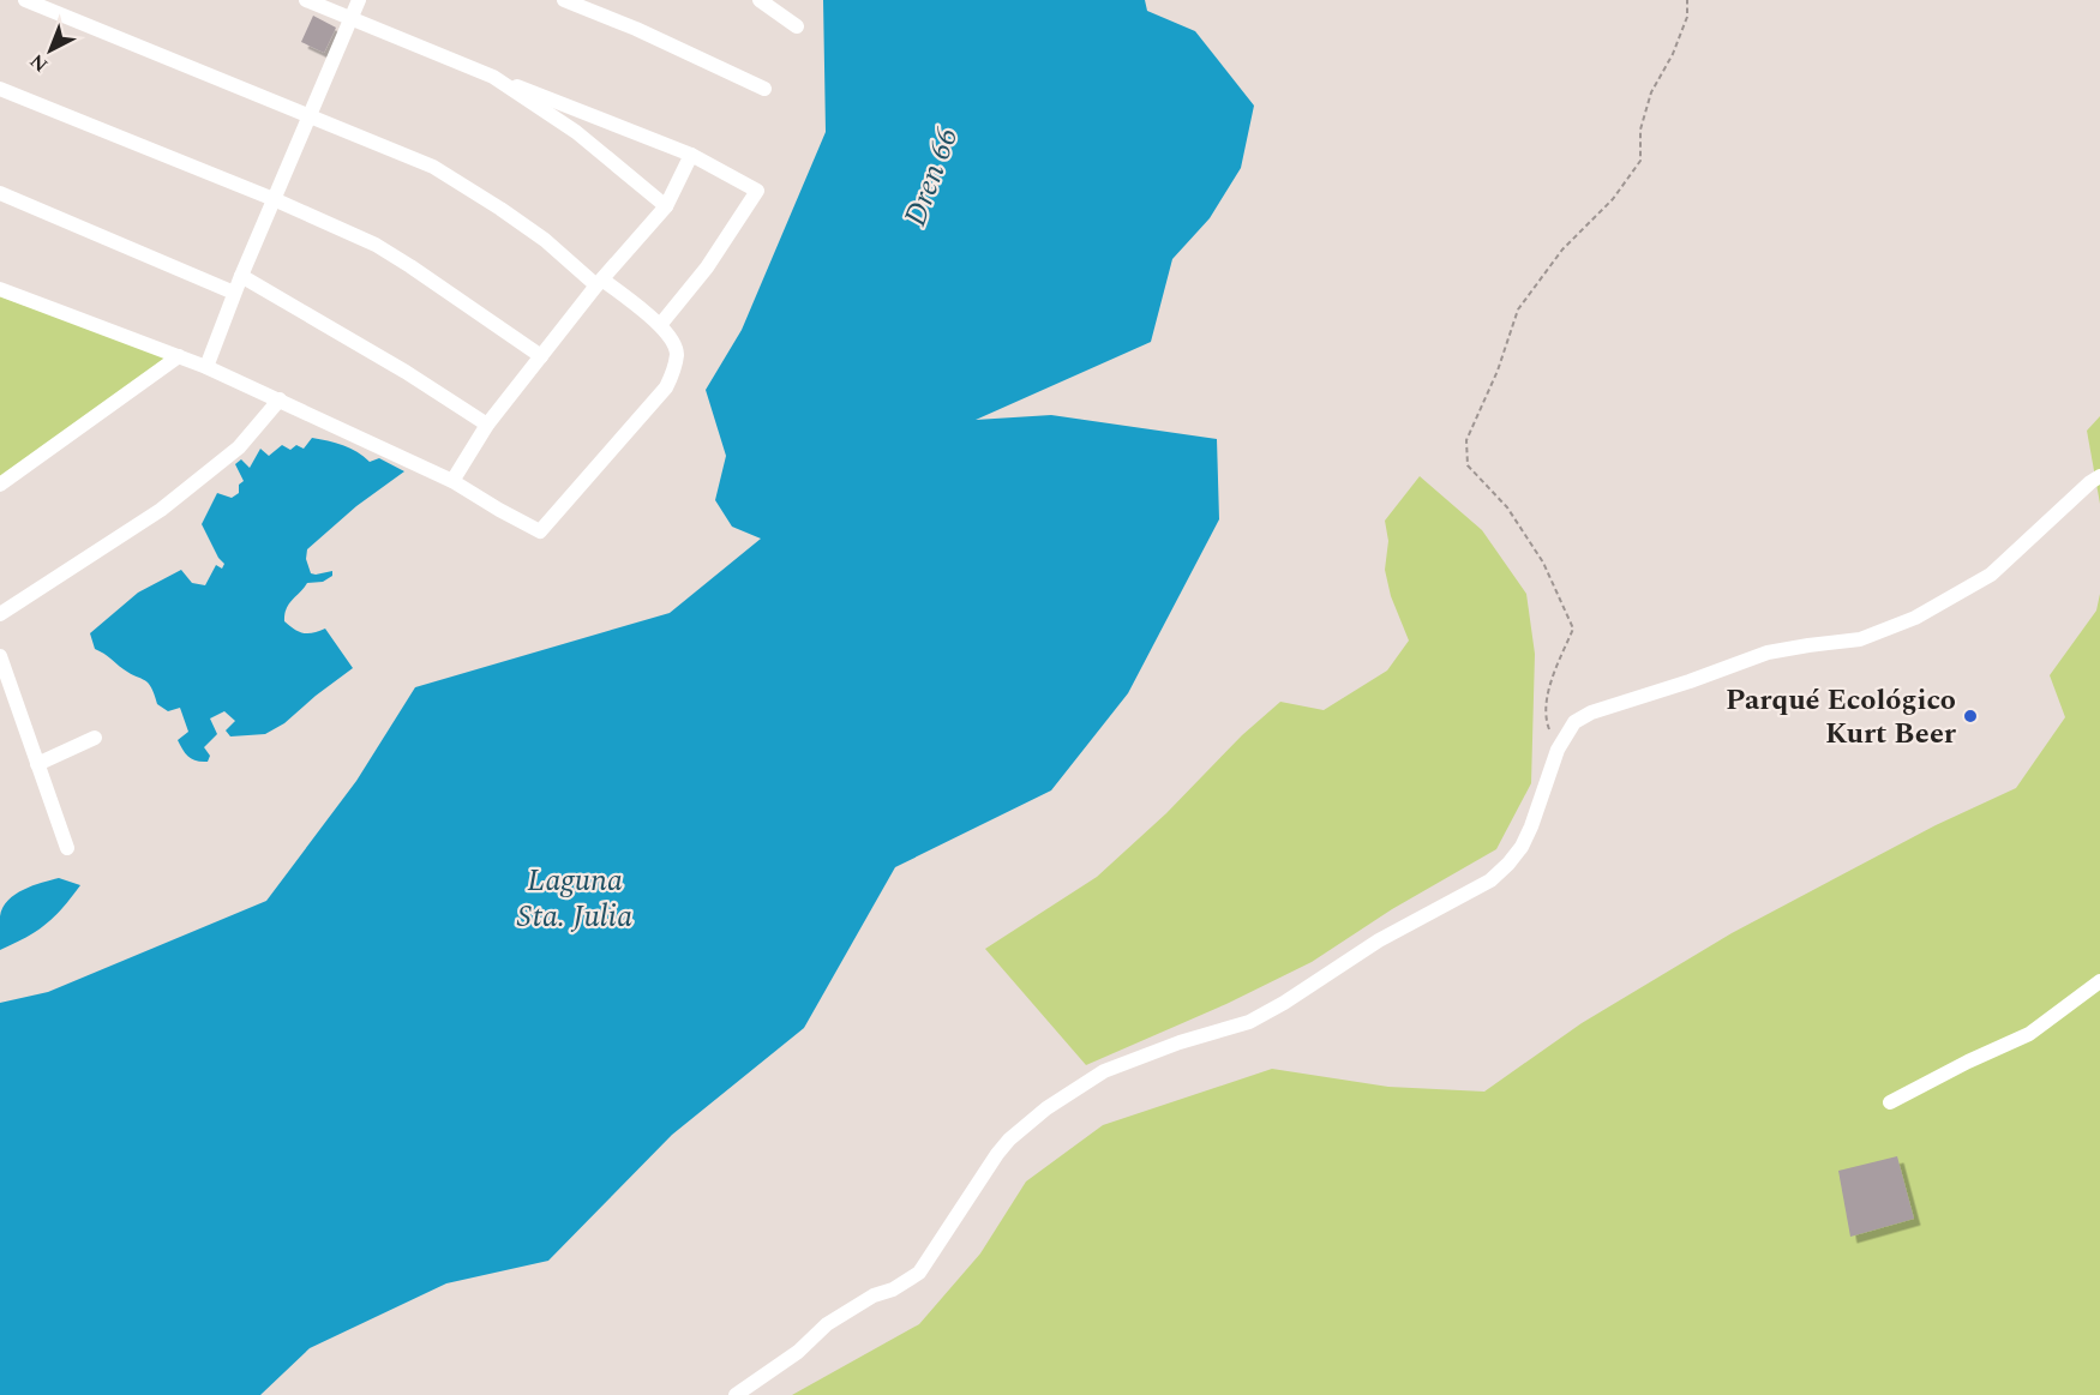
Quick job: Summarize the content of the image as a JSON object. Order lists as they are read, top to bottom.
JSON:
{
  "water": ["Dren 66", "Laguna Sta. Julia"],
  "places": ["Parqué Ecológico Kurt Beer"],
  "north": "bottom left"
}
